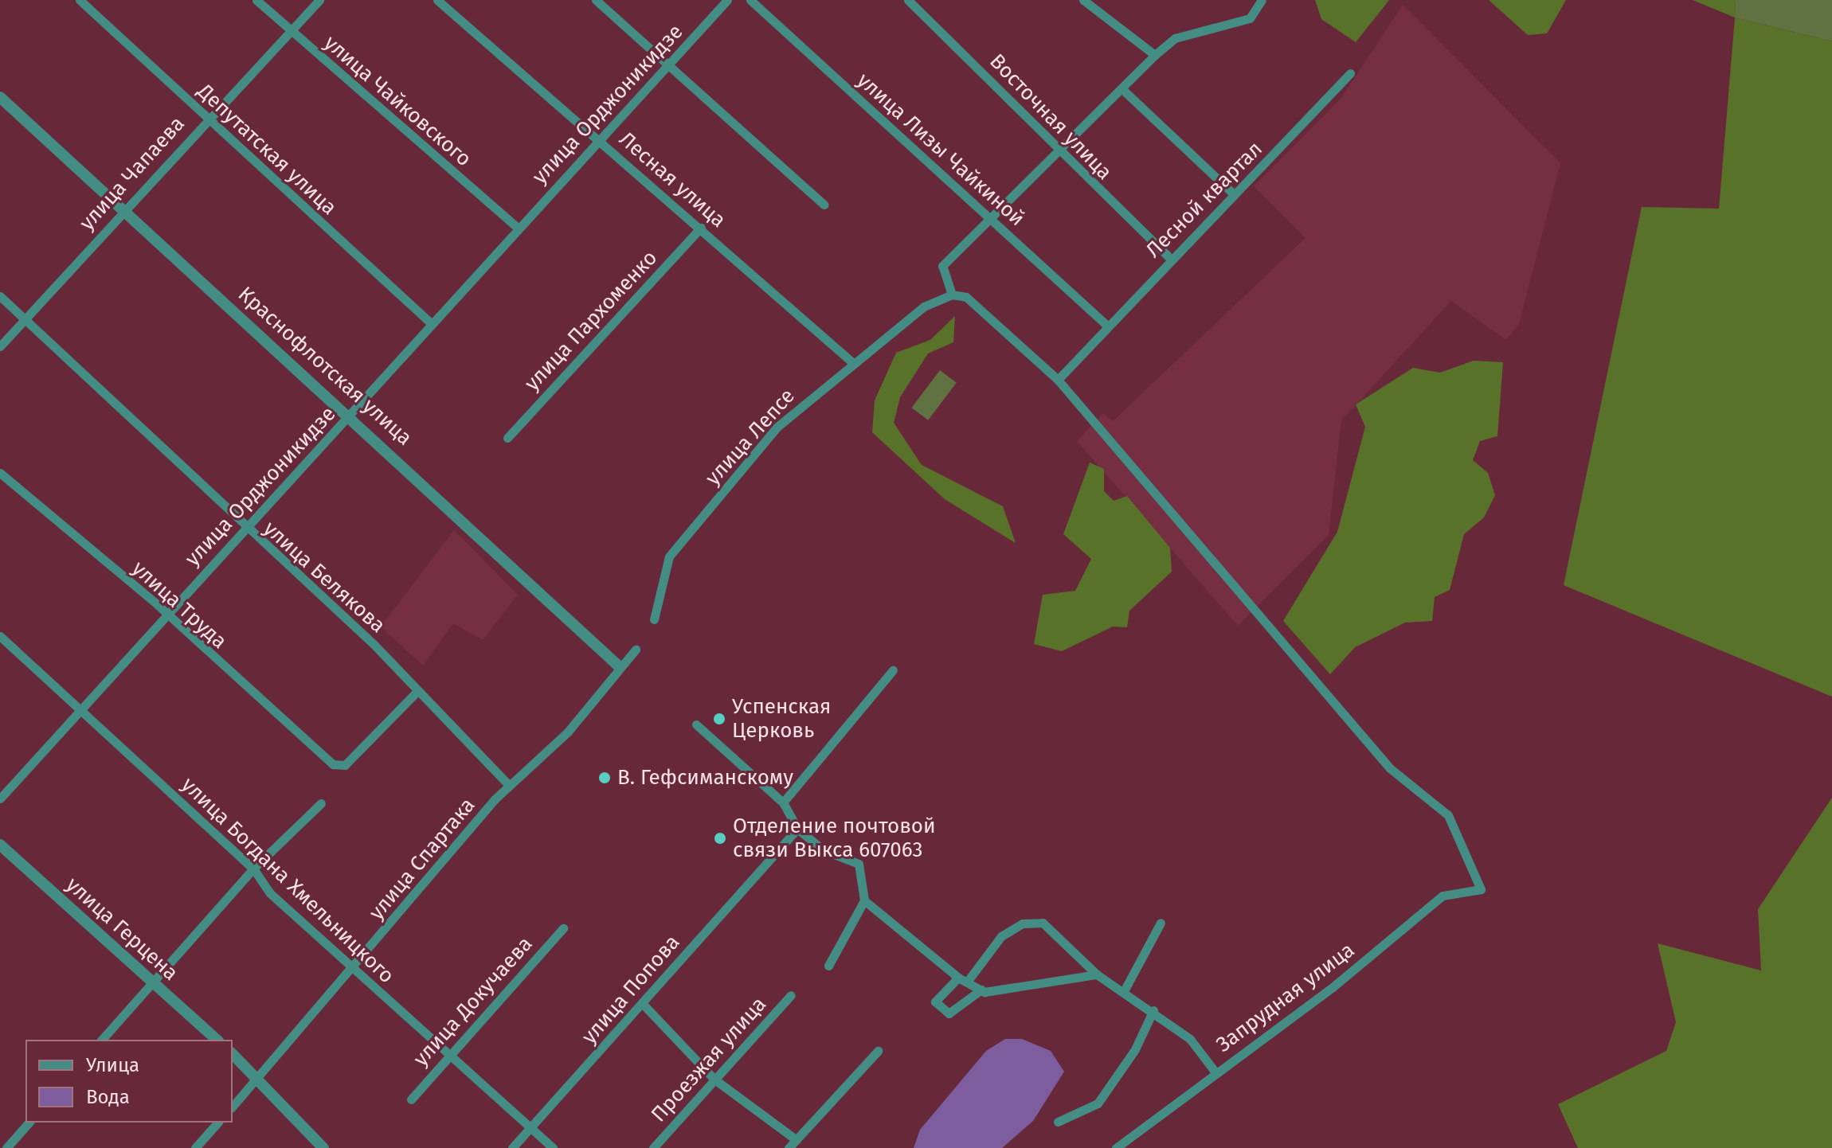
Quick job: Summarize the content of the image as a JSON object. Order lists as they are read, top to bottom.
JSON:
{
  "streets": {
    "street": [
      "улица Чайковского",
      "улица Орджоникидзе",
      "Восточная улица",
      "Депутатская улица",
      "улица Лизы Чайкиной",
      "улица Чапаева",
      "Лесная улица",
      "Лесной квартал",
      "улица Пархоменко",
      "Краснофлотская улица",
      "улица Лепсе",
      "улица Белякова",
      "улица Труда",
      "улица Спартака",
      "улица Богдана Хмельницкого",
      "улица Герцена",
      "улица Попова",
      "Запрудная улица",
      "улица Докучаева",
      "Проезжая улица"
    ]
  },
  "crossings": [
    ["улица Чайковского", "улица Орджоникидзе"],
    ["улица Чайковского", "улица Чапаева"],
    ["улица Орджоникидзе", "Депутатская улица"],
    ["улица Орджоникидзе", "Лесная улица"],
    ["улица Орджоникидзе", "Краснофлотская улица"],
    ["улица Орджоникидзе", "улица Белякова"],
    ["улица Орджоникидзе", "улица Труда"],
    ["улица Орджоникидзе", "улица Богдана Хмельницкого"],
    ["Восточная улица", "Лесной квартал"],
    ["Депутатская улица", "улица Чапаева"],
    ["улица Лизы Чайкиной", "Лесной квартал"],
    ["улица Чапаева", "Краснофлотская улица"],
    ["улица Чапаева", "улица Белякова"],
    ["Лесная улица", "улица Пархоменко"],
    ["Лесная улица", "улица Лепсе"],
    ["Лесной квартал", "Запрудная улица"],
    ["Краснофлотская улица", "улица Спартака"],
    ["улица Белякова", "улица Труда"],
    ["улица Белякова", "улица Спартака"],
    ["улица Спартака", "улица Богдана Хмельницкого"],
    ["улица Богдана Хмельницкого", "улица Попова"],
    ["улица Богдана Хмельницкого", "улица Докучаева"]
  ],
  "places": ["Успенская Церковь", "В. Гефсиманскому", "Отделение почтовой связи Выкса 607063"],
  "legend": ["Улица", "Вода"]
}
